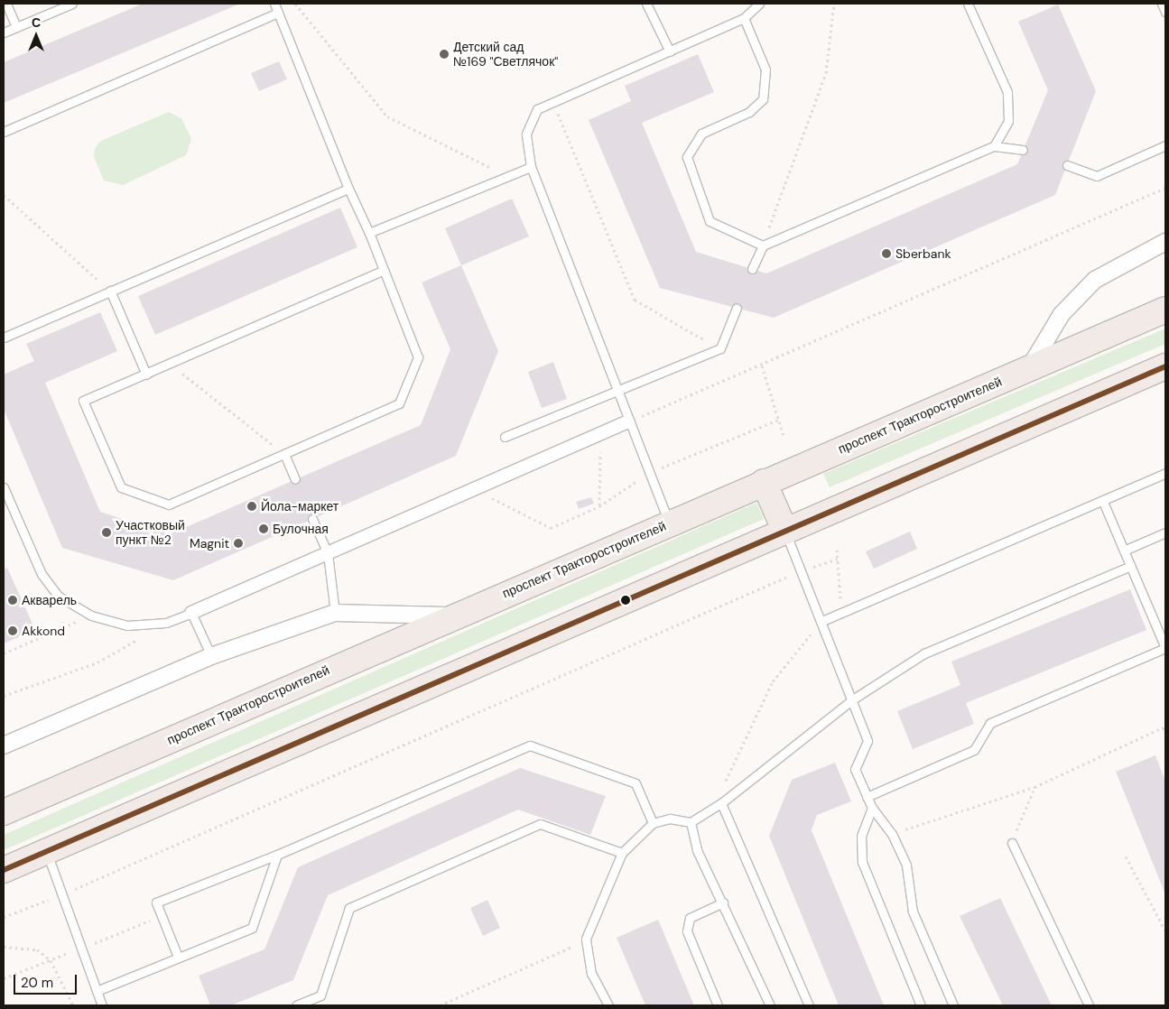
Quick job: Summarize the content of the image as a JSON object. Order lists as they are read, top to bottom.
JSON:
{
  "streets": {
    "main road": ["проспект Тракторостроителей"]
  },
  "places": [
    "Детский сад №169 \"Светлячок\"",
    "Sberbank",
    "Йола-маркет",
    "Булочная",
    "Участковый пункт №2",
    "Magnit",
    "Акварель",
    "Akkond"
  ],
  "scale_bar": "20 m",
  "north": "top"
}
